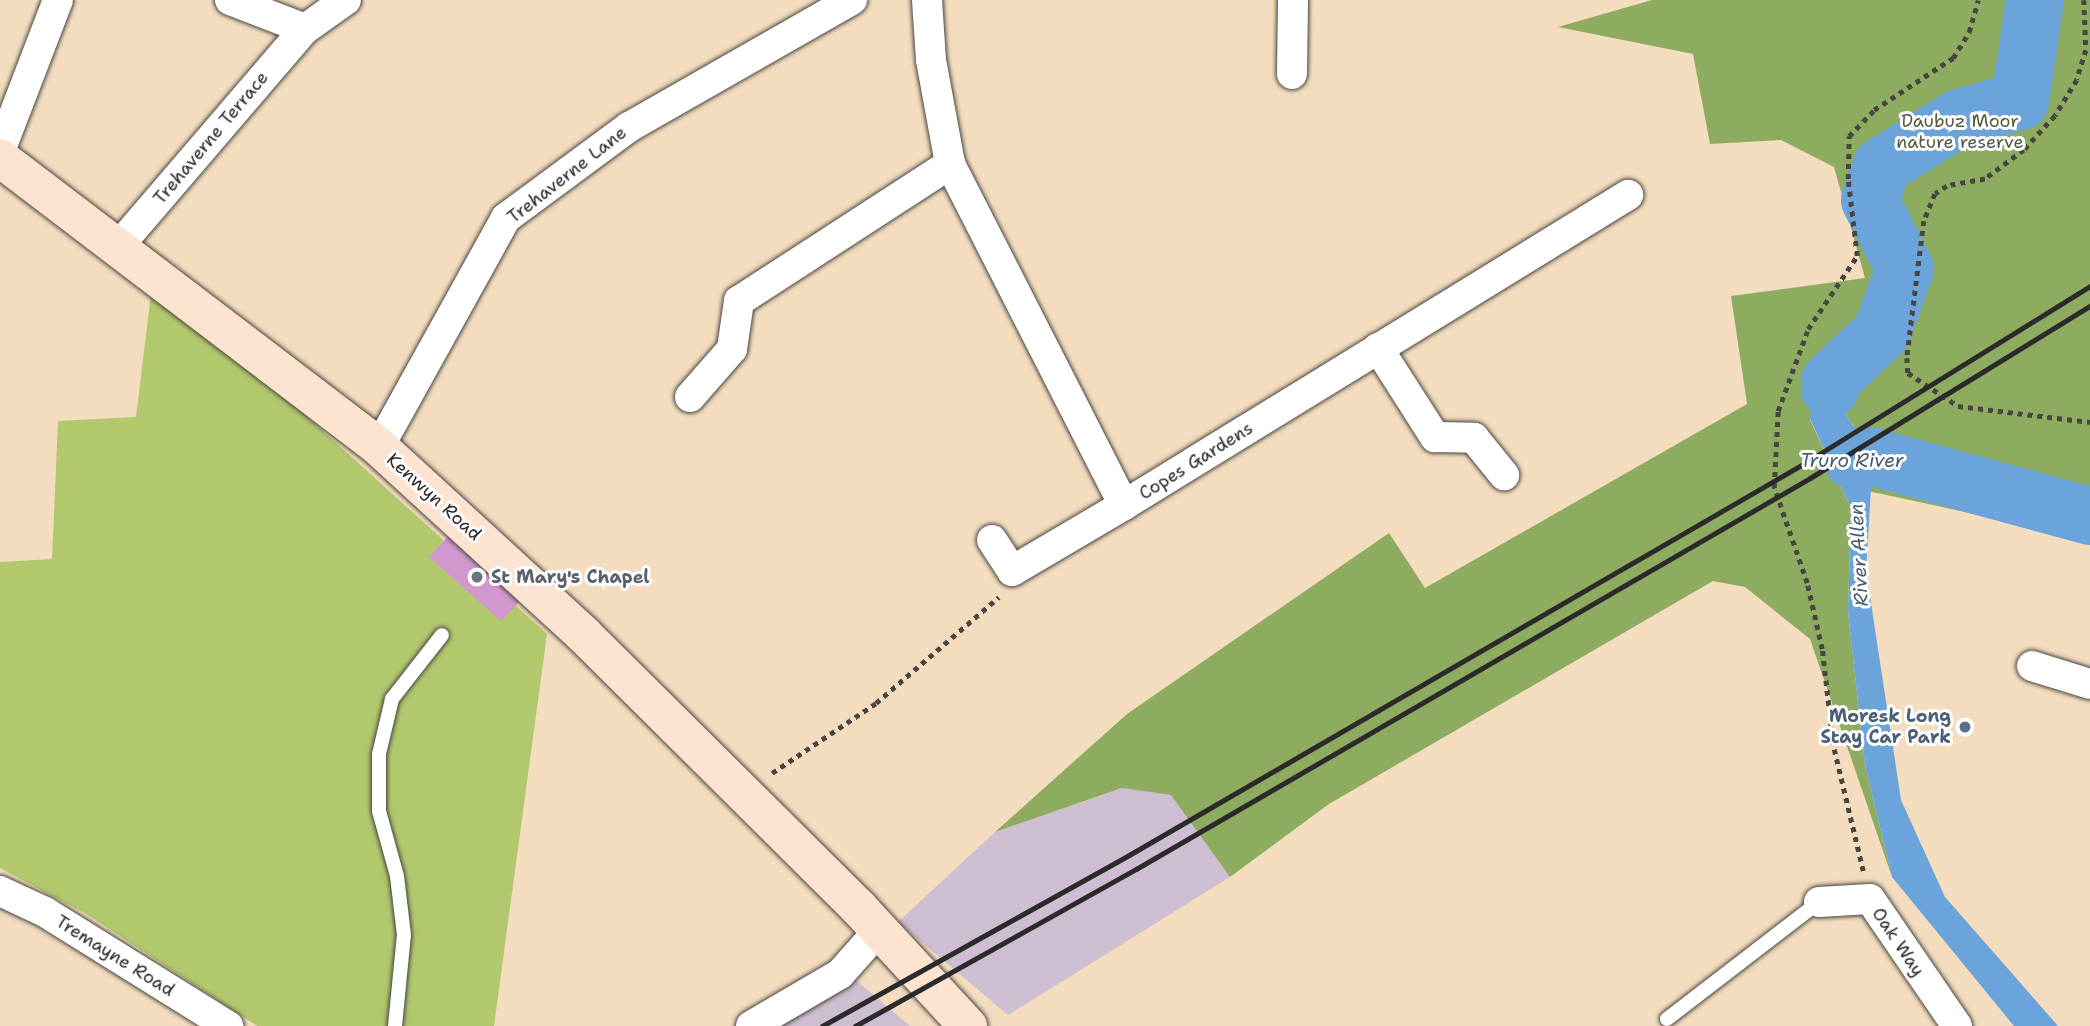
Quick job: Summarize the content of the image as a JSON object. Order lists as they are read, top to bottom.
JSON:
{
  "streets": {
    "main road": ["Kenwyn Road"],
    "street": [
      "Trehaverne Terrace",
      "Trehaverne Lane",
      "Copes Gardens",
      "Oak Way",
      "Tremayne Road"
    ]
  },
  "crossings": [
    ["Trehaverne Terrace", "Kenwyn Road"],
    ["Trehaverne Lane", "Kenwyn Road"]
  ],
  "water": ["Truro River", "River Allen"],
  "parks": ["Daubuz Moor nature reserve"],
  "places": ["St Mary's Chapel", "Moresk Long Stay Car Park"]
}
